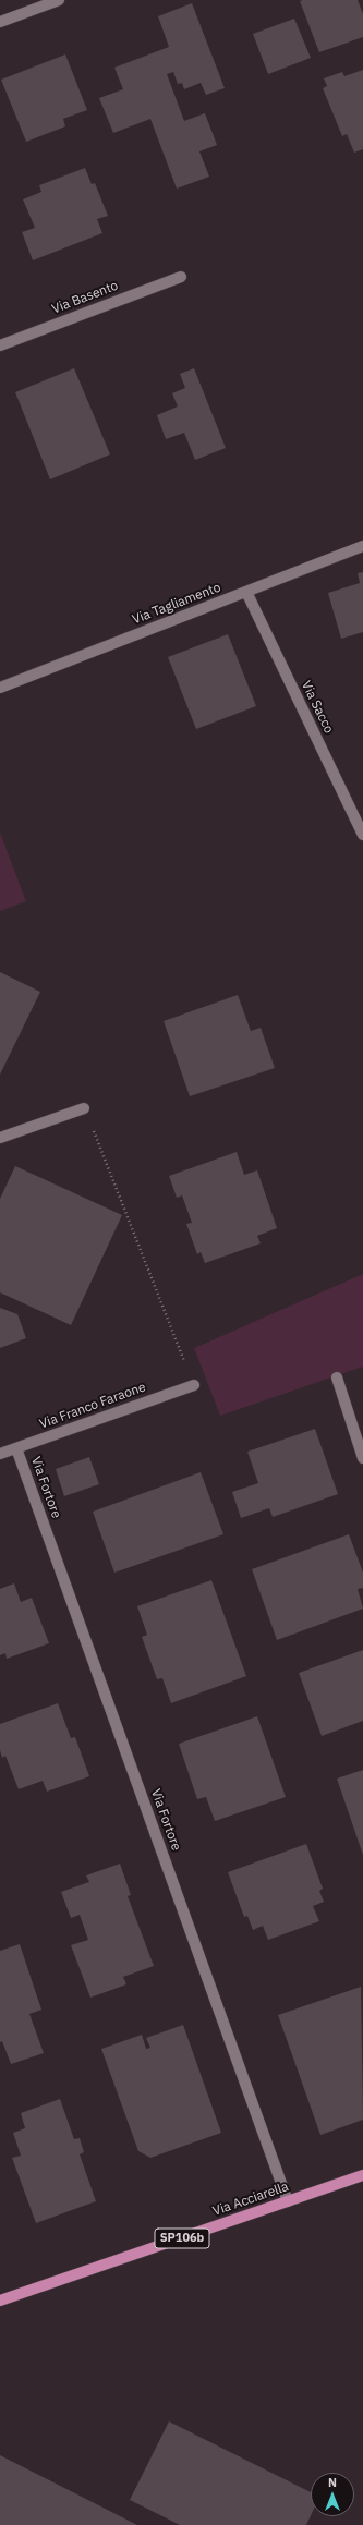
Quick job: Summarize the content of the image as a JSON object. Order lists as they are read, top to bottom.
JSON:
{
  "streets": {
    "main road": ["Via Acciarella", "SP106b"],
    "street": [
      "Via Basento",
      "Via Tagliamento",
      "Via Sacco",
      "Via Franco Faraone",
      "Via Fortore"
    ]
  },
  "crossings": [
    ["Via Tagliamento", "Via Sacco"],
    ["Via Franco Faraone", "Via Fortore"],
    ["Via Fortore", "Via Acciarella"]
  ],
  "north": "top"
}
